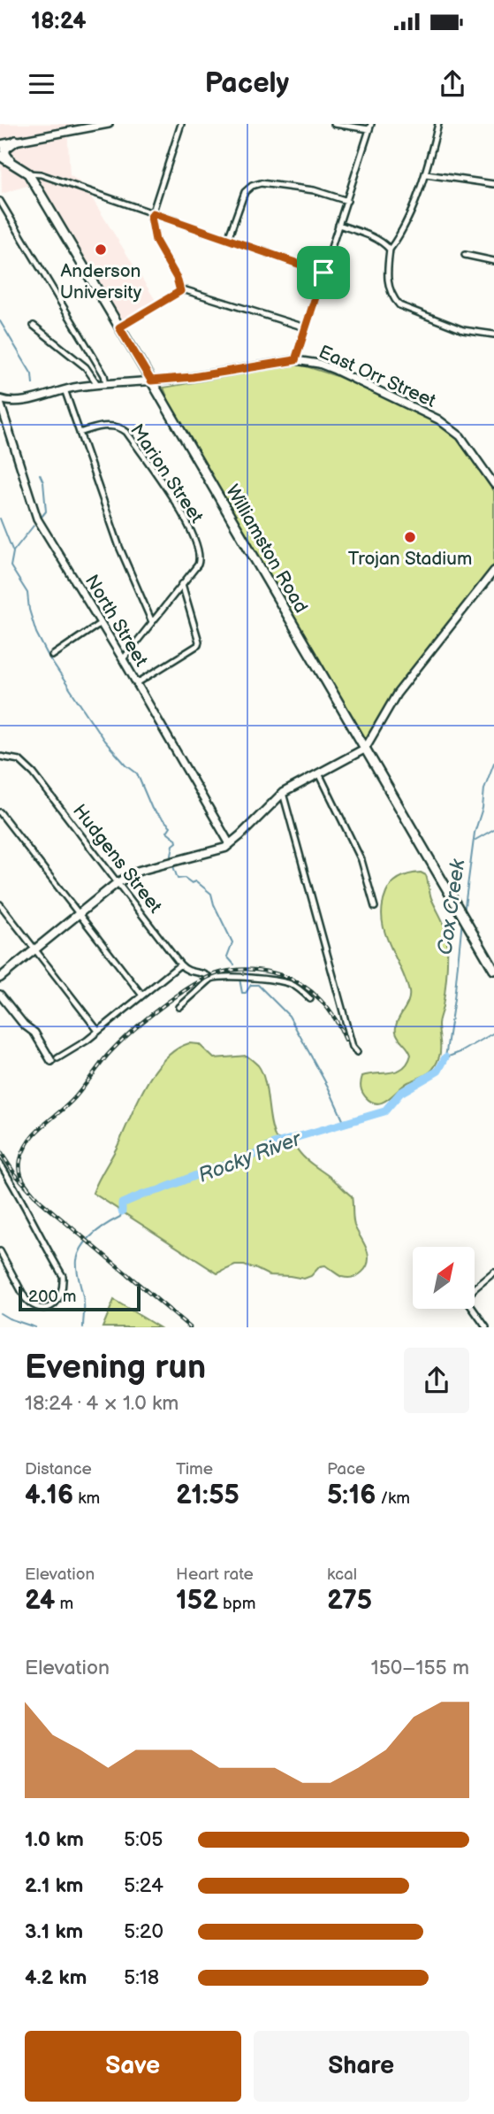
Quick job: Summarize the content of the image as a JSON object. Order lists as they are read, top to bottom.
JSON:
{
  "streets": {
    "main road": ["Williamston Road"],
    "street": [
      "East Orr Street",
      "Marion Street",
      "North Street",
      "Hudgens Street"
    ]
  },
  "crossings": [
    ["East Orr Street", "Williamston Road"],
    ["East Orr Street", "North Street"],
    ["Marion Street", "North Street"]
  ],
  "water": ["Cox Creek", "Rocky River"],
  "places": ["Anderson University", "Trojan Stadium"],
  "scale_bar": "200 m",
  "north": "top right",
  "page": {
    "status": "18:24",
    "header": "Pacely",
    "scale": "200 m",
    "heading": ["Evening run", "18:24 · 4 × 1.0 km"],
    "stats": [
      ["Distance", "4.16 km"],
      ["Time", "21:55"],
      ["Pace", "5:16 /km"],
      ["Elevation", "24 m"],
      ["Heart rate", "152 bpm"],
      ["kcal", "275"]
    ],
    "chart": ["Elevation", "150–155 m"],
    "list": [
      {
        "name": "1.0 km",
        "note": "5:05"
      },
      {
        "name": "2.1 km",
        "note": "5:24"
      },
      {
        "name": "3.1 km",
        "note": "5:20"
      },
      {
        "name": "4.2 km",
        "note": "5:18"
      }
    ],
    "buttons": ["Save", "Share"]
  }
}
